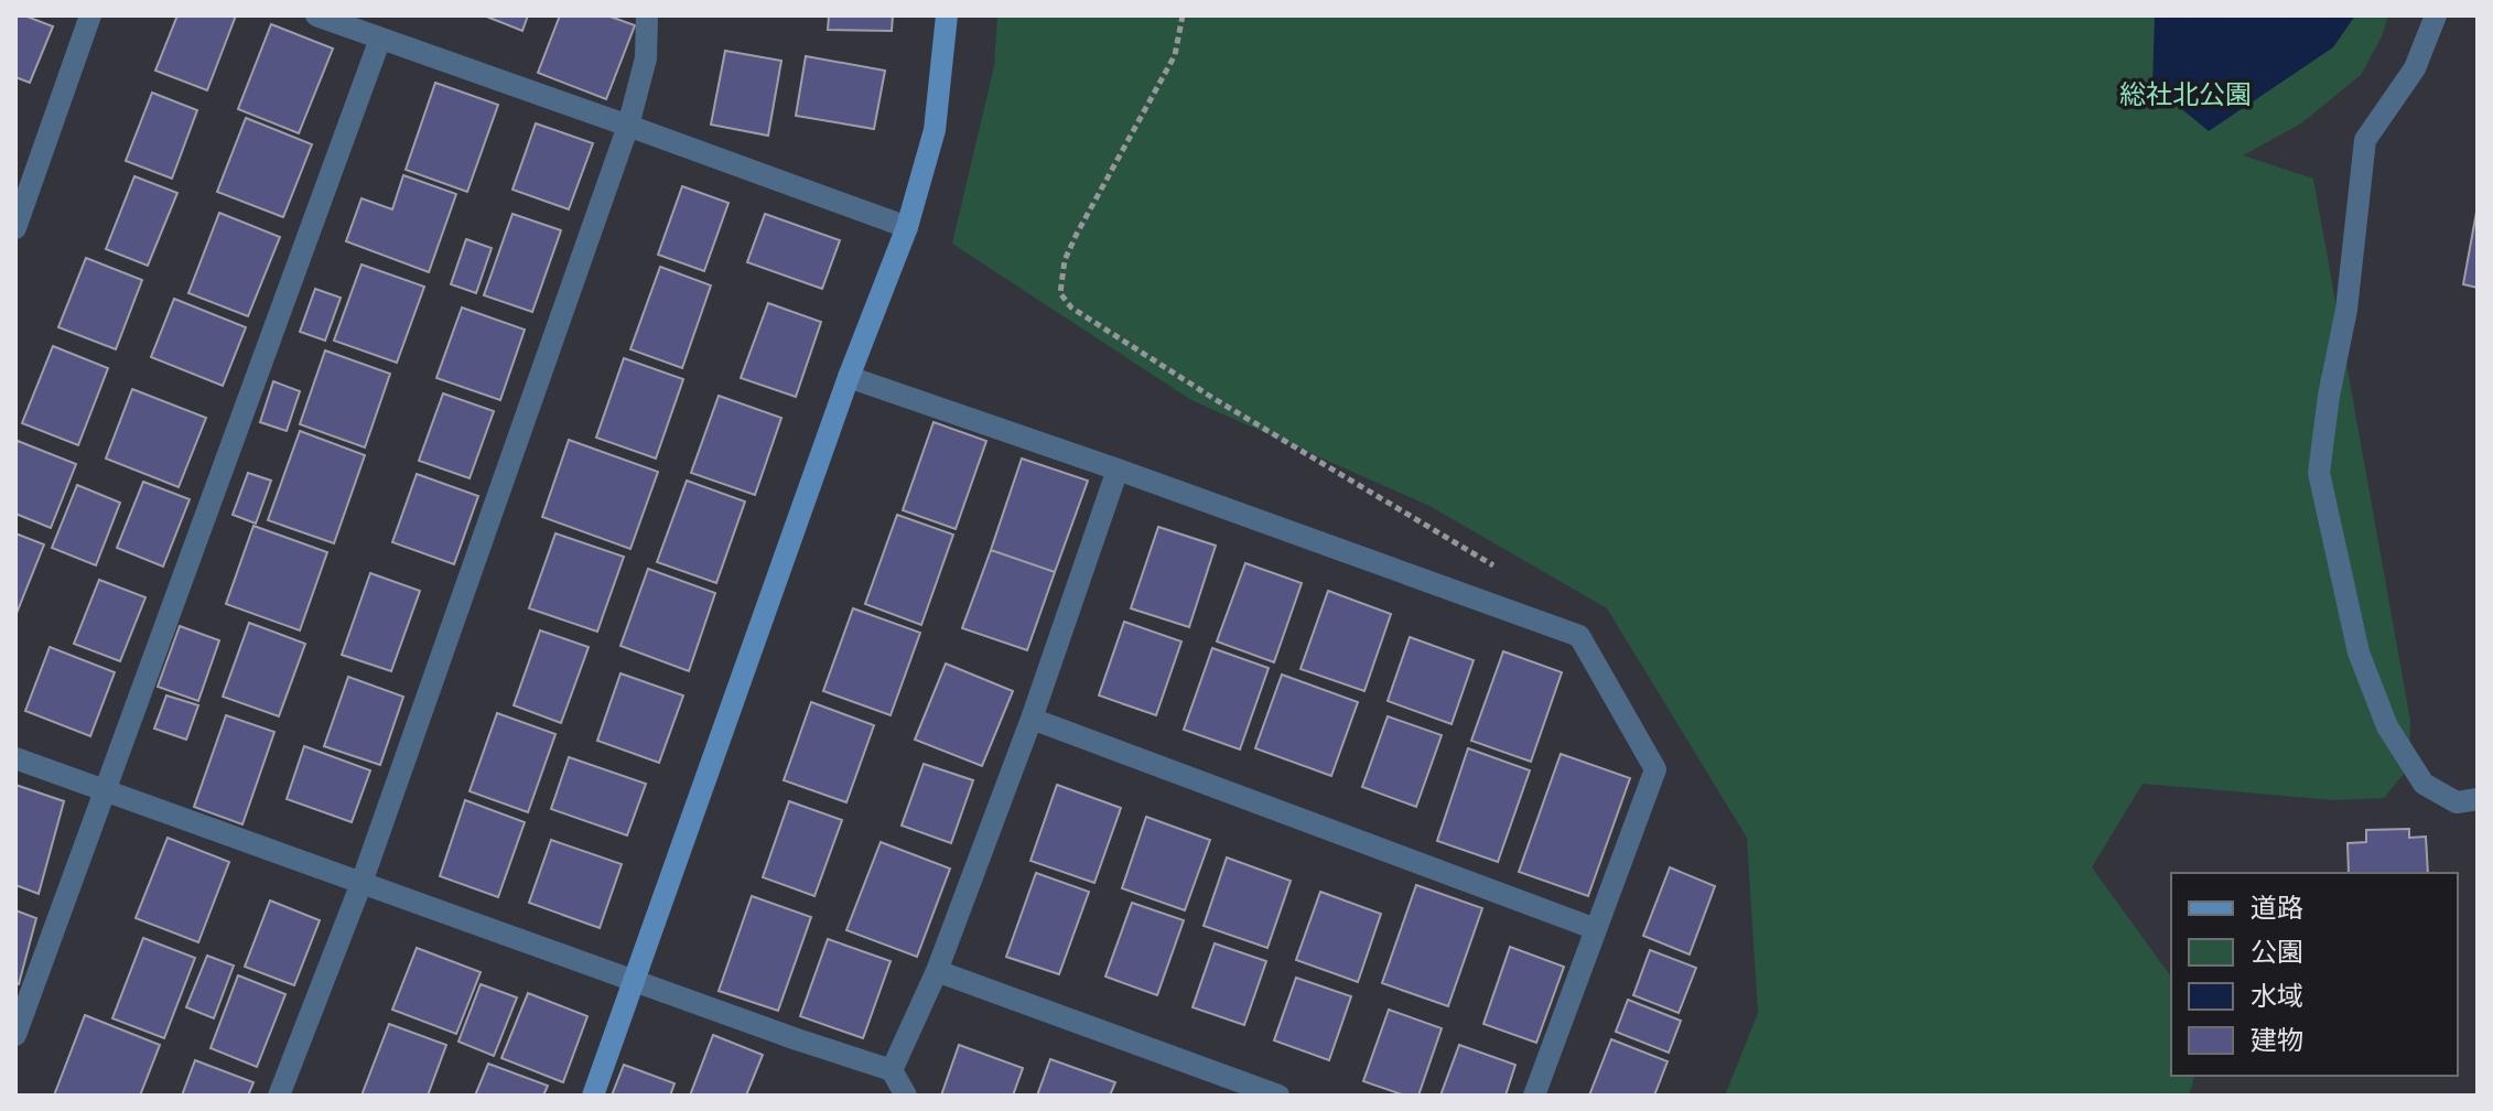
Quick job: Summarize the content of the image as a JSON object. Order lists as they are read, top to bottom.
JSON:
{
  "parks": ["総社北公園"],
  "legend": [
    "道路",
    "公園",
    "水域",
    "建物"
  ]
}
